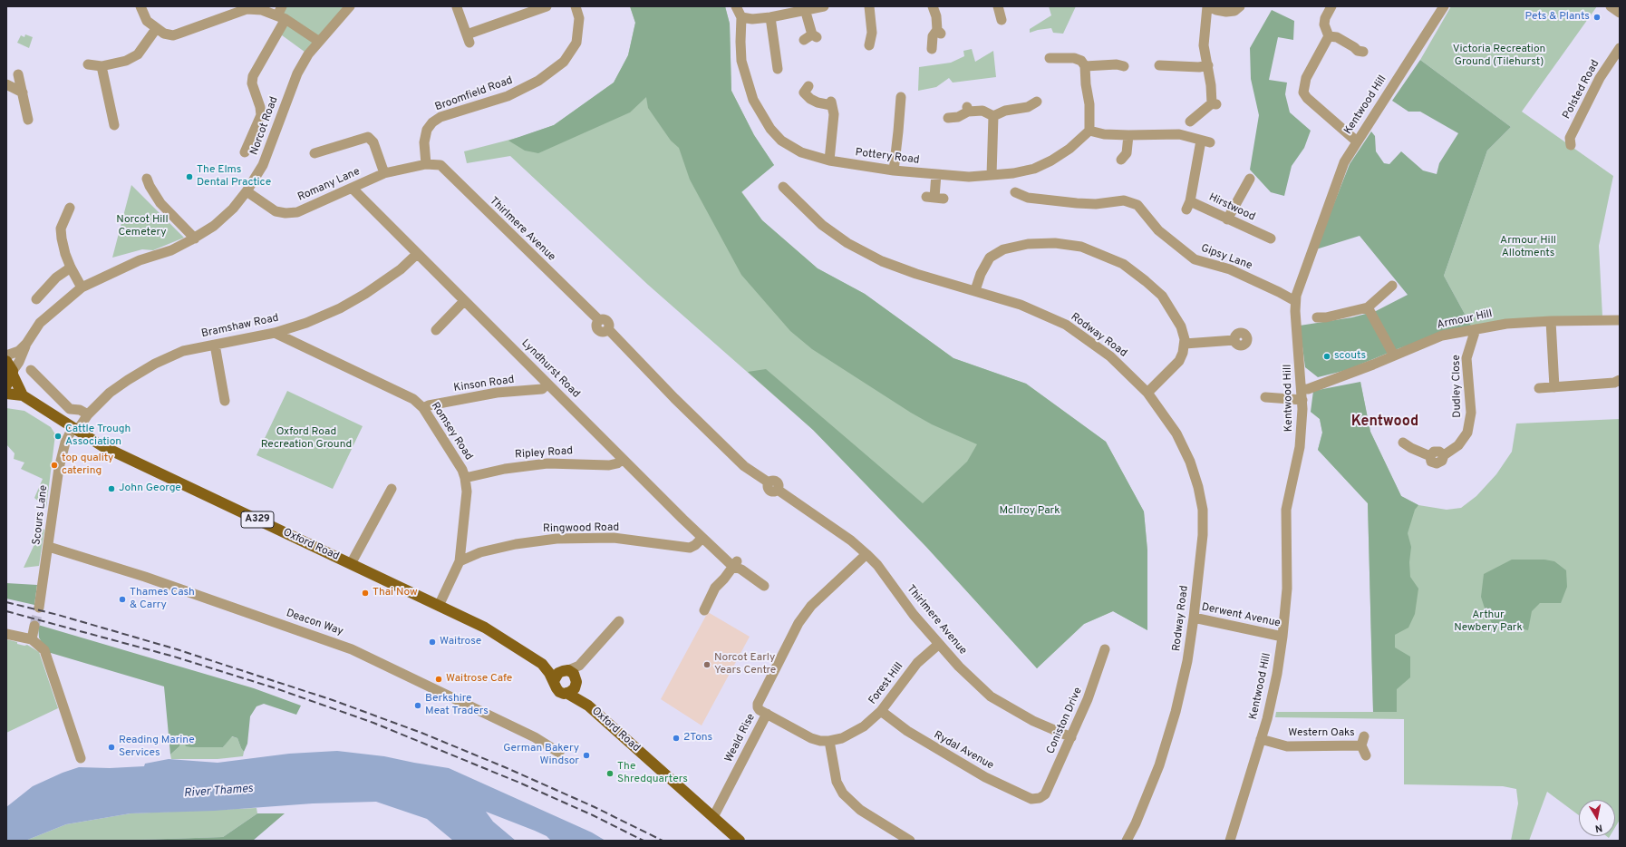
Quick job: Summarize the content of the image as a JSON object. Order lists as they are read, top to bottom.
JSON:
{
  "streets": {
    "main road": ["A329", "Oxford Road"],
    "street": [
      "Polsted Road",
      "Broomfield Road",
      "Kentwood Hill",
      "Norcot Road",
      "Pottery Road",
      "Romany Lane",
      "Hirstwood",
      "Thirlmere Avenue",
      "Gipsy Lane",
      "Armour Hill",
      "Bramshaw Road",
      "Rodway Road",
      "Lyndhurst Road",
      "Kinson Road",
      "Dudley Close",
      "Romsey Road",
      "Ripley Road",
      "Scours Lane",
      "Ringwood Road",
      "Derwent Avenue",
      "Deacon Way",
      "Forest Hill",
      "Coniston Drive",
      "Western Oaks",
      "Weald Rise",
      "Rydal Avenue"
    ]
  },
  "crossings": [
    ["Broomfield Road", "Romany Lane"],
    ["Broomfield Road", "Thirlmere Avenue"],
    ["Kentwood Hill", "Gipsy Lane"],
    ["Kentwood Hill", "Armour Hill"],
    ["Kentwood Hill", "Derwent Avenue"],
    ["Kentwood Hill", "Western Oaks"],
    ["Norcot Road", "Romany Lane"],
    ["Romany Lane", "Thirlmere Avenue"],
    ["Romany Lane", "Lyndhurst Road"],
    ["Thirlmere Avenue", "Forest Hill"],
    ["Thirlmere Avenue", "Coniston Drive"],
    ["Thirlmere Avenue", "Weald Rise"],
    ["Armour Hill", "Dudley Close"],
    ["Bramshaw Road", "Lyndhurst Road"],
    ["Bramshaw Road", "Romsey Road"],
    ["Bramshaw Road", "Scours Lane"],
    ["Bramshaw Road", "Oxford Road"],
    ["Rodway Road", "Derwent Avenue"],
    ["Lyndhurst Road", "Kinson Road"],
    ["Lyndhurst Road", "Ripley Road"],
    ["Lyndhurst Road", "Ringwood Road"],
    ["Kinson Road", "Romsey Road"],
    ["Romsey Road", "Ripley Road"],
    ["Romsey Road", "Ringwood Road"],
    ["Romsey Road", "Oxford Road"],
    ["Scours Lane", "Oxford Road"],
    ["Scours Lane", "Deacon Way"],
    ["Oxford Road", "Weald Rise"],
    ["Forest Hill", "Rydal Avenue"],
    ["Coniston Drive", "Rydal Avenue"]
  ],
  "districts": ["Kentwood"],
  "water": ["River Thames"],
  "parks": [
    "Victoria Recreation Ground (Tilehurst)",
    "Norcot Hill Cemetery",
    "Armour Hill Allotments",
    "Oxford Road Recreation Ground",
    "McIlroy Park",
    "Arthur Newbery Park"
  ],
  "places": [
    "Pets & Plants",
    "The Elms Dental Practice",
    "scouts",
    "Cattle Trough Association",
    "top quality catering",
    "John George",
    "Thai Now",
    "Thames Cash & Carry",
    "Waitrose",
    "Norcot Early Years Centre",
    "Waitrose Cafe",
    "Berkshire Meat Traders",
    "2Tons",
    "Reading Marine Services",
    "German Bakery Windsor",
    "The Shredquarters"
  ],
  "north": "bottom"
}
